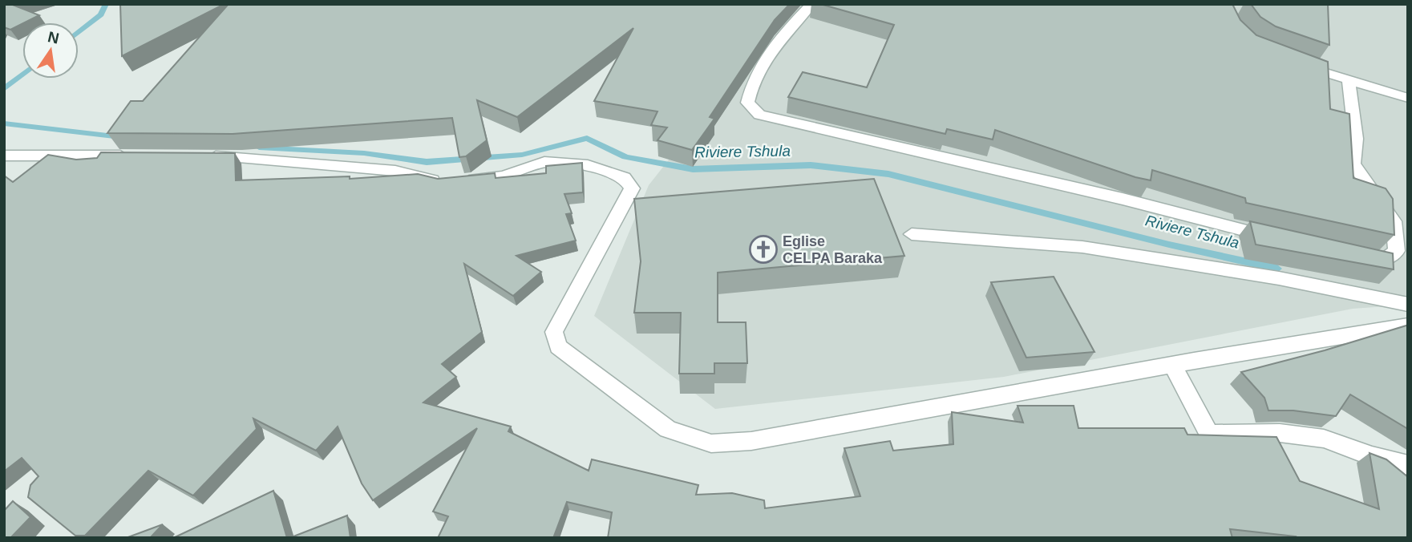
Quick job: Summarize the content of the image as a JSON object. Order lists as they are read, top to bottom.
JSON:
{
  "water": ["Riviere Tshula"],
  "places": {
    "church": ["Eglise CELPA Baraka"]
  },
  "north": "top"
}
